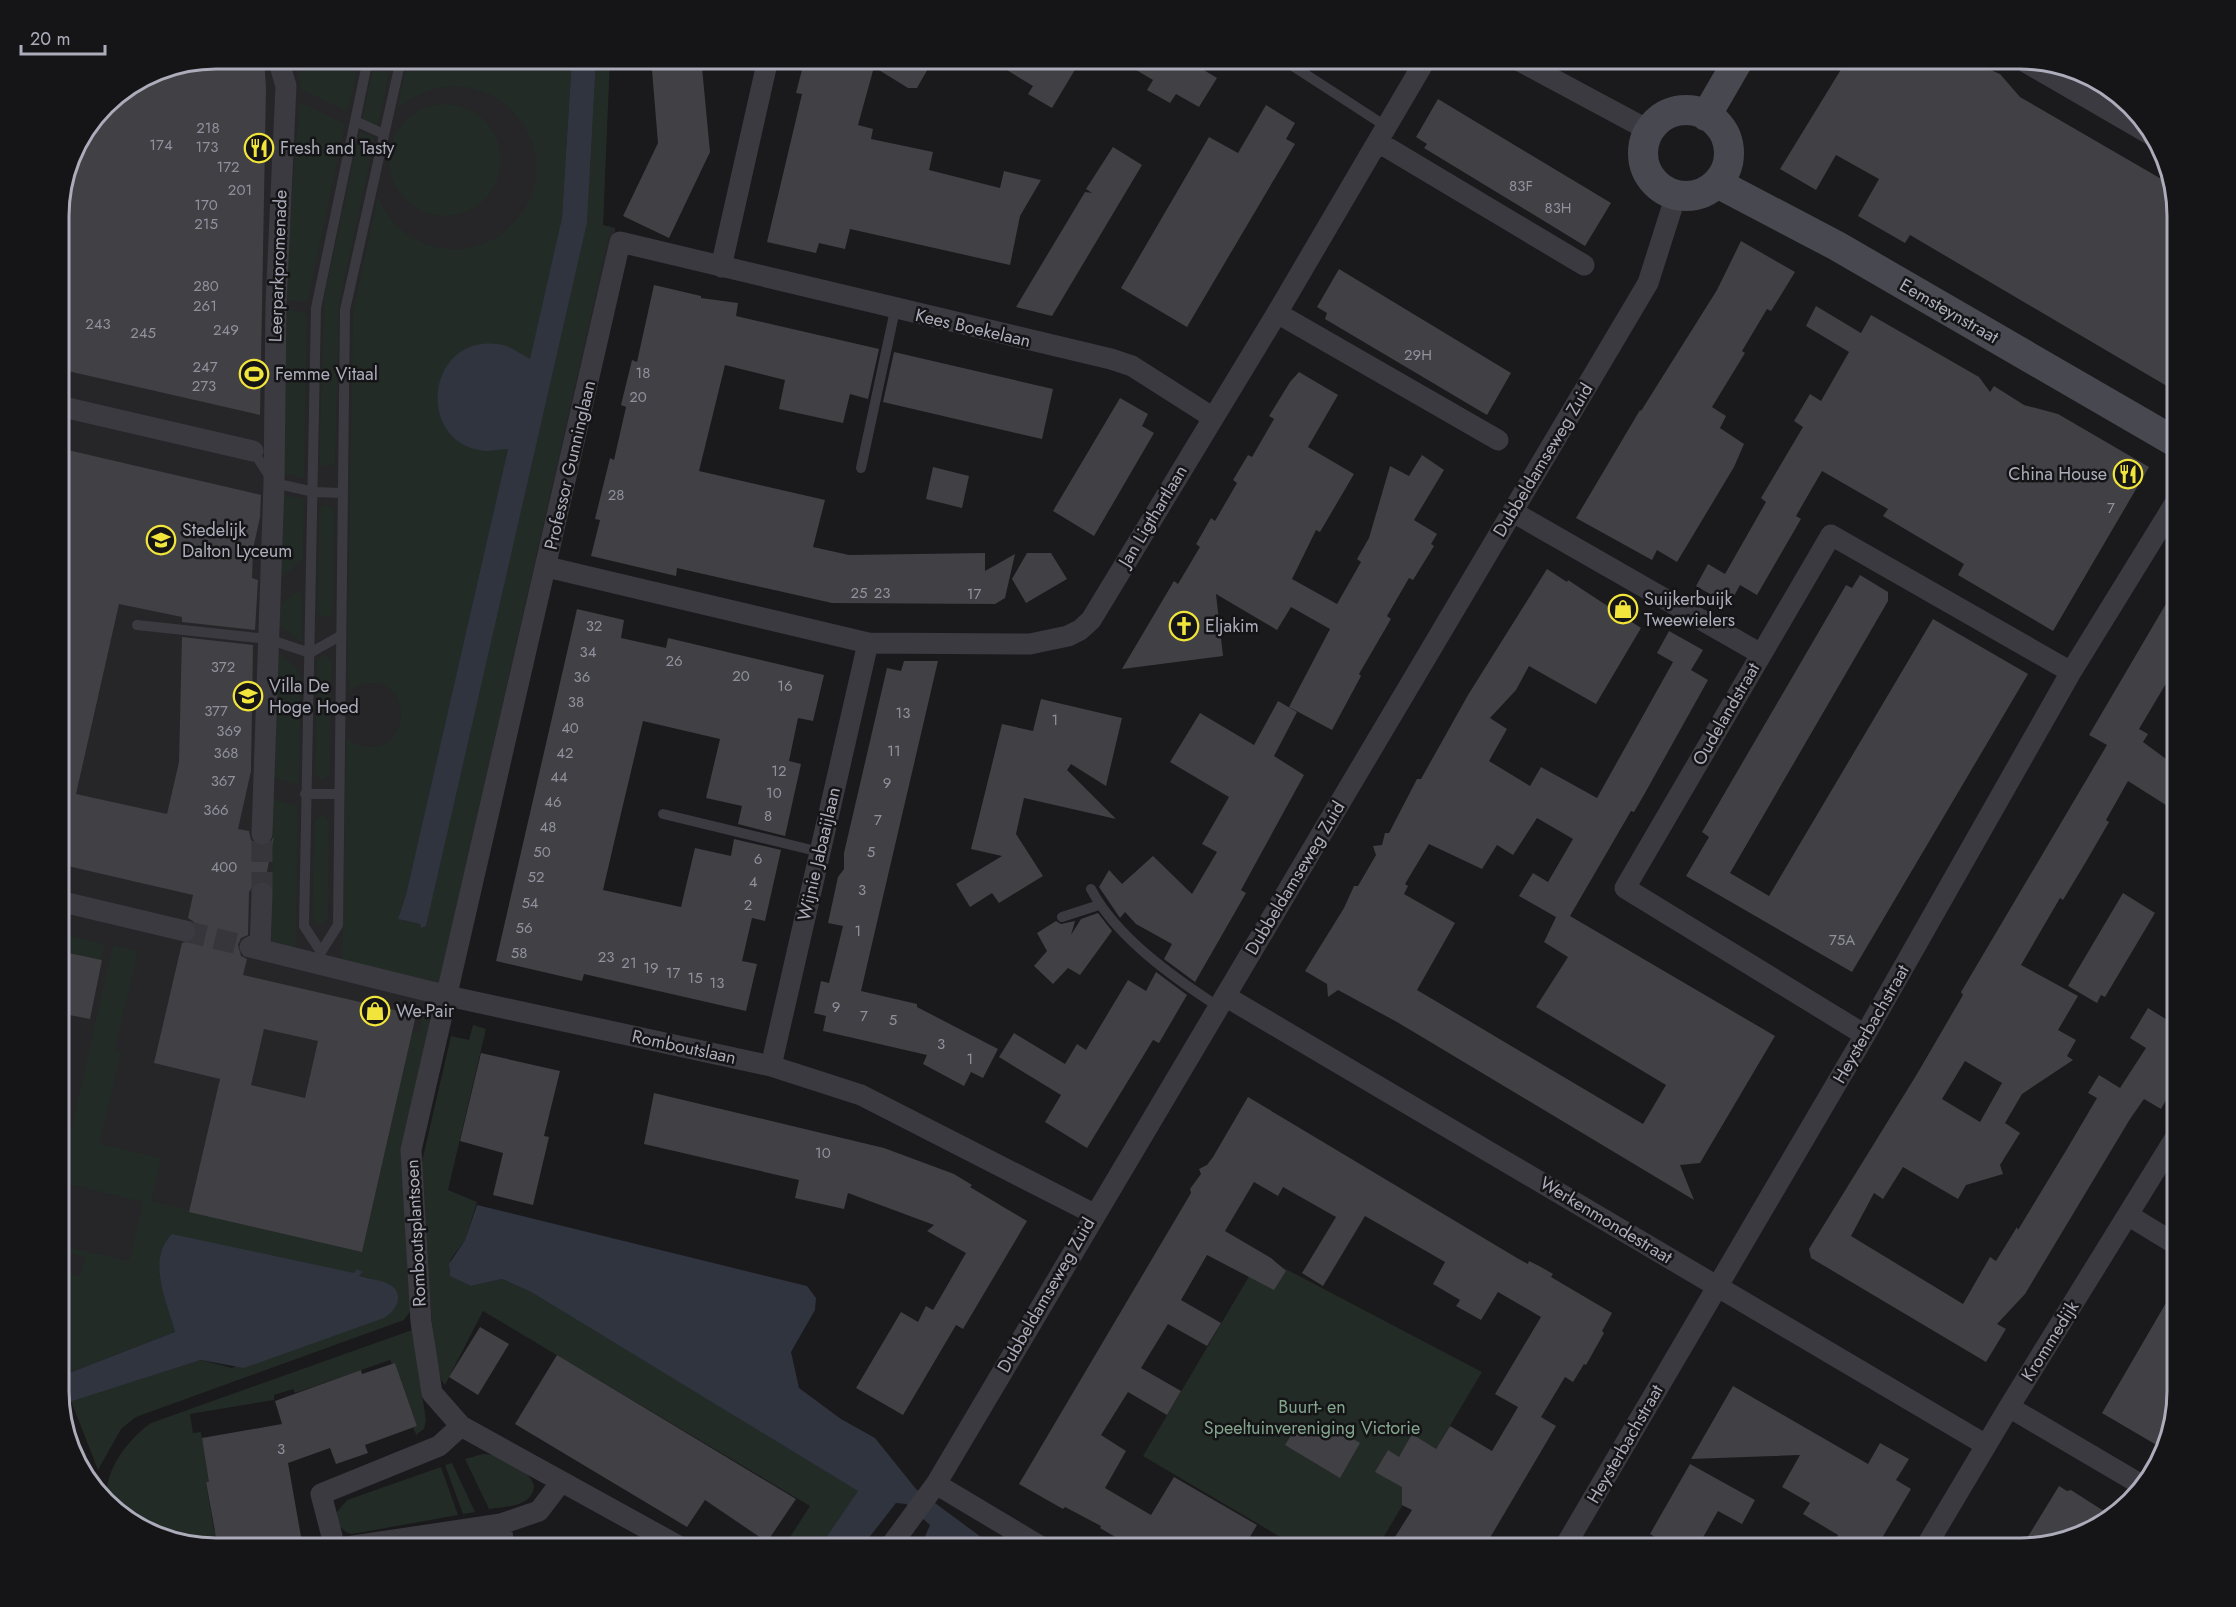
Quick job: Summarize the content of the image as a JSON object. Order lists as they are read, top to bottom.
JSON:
{
  "streets": {
    "street": [
      "Leerparkpromenade",
      "Eemsteynstraat",
      "Kees Boekelaan",
      "Dubbeldamseweg Zuid",
      "Professor Gunninglaan",
      "Jan Ligthartlaan",
      "Oudelandstraat",
      "Wijnie Jabaaijlaan",
      "Heysterbachstraat",
      "Romboutslaan",
      "Werkenmondestraat",
      "Romboutsplantsoen",
      "Krommedijk"
    ]
  },
  "crossings": [
    ["Eemsteynstraat", "Dubbeldamseweg Zuid"],
    ["Kees Boekelaan", "Professor Gunninglaan"],
    ["Kees Boekelaan", "Jan Ligthartlaan"],
    ["Dubbeldamseweg Zuid", "Romboutslaan"],
    ["Dubbeldamseweg Zuid", "Werkenmondestraat"],
    ["Professor Gunninglaan", "Romboutslaan"],
    ["Professor Gunninglaan", "Romboutsplantsoen"],
    ["Jan Ligthartlaan", "Wijnie Jabaaijlaan"],
    ["Oudelandstraat", "Heysterbachstraat"],
    ["Wijnie Jabaaijlaan", "Romboutslaan"],
    ["Heysterbachstraat", "Werkenmondestraat"],
    ["Romboutslaan", "Romboutsplantsoen"],
    ["Werkenmondestraat", "Krommedijk"]
  ],
  "parks": ["Buurt- en Speeltuinvereniging Victorie"],
  "places": {
    "restaurant": ["Fresh and Tasty", "China House"],
    "sports": ["Femme Vitaal"],
    "school or university": ["Stedelijk Dalton Lyceum", "Villa De Hoge Hoed"],
    "shop": ["Suijkerbuijk Tweewielers", "We-Pair"],
    "church": ["Eljakim"]
  },
  "house_numbers": [
    "218",
    "174",
    "173",
    "172",
    "83F",
    "201",
    "170",
    "83H",
    "215",
    "280",
    "261",
    "243",
    "249",
    "245",
    "29H",
    "247",
    "18",
    "273",
    "20",
    "28",
    "7",
    "25",
    "23",
    "17",
    "32",
    "34",
    "26",
    "372",
    "20",
    "36",
    "16",
    "38",
    "377",
    "13",
    "1",
    "40",
    "369",
    "11",
    "368",
    "42",
    "12",
    "44",
    "367",
    "9",
    "10",
    "46",
    "366",
    "8",
    "7",
    "48",
    "50",
    "5",
    "6",
    "400",
    "52",
    "4",
    "3",
    "54",
    "2",
    "56",
    "1",
    "75A",
    "58",
    "23",
    "21",
    "19",
    "17",
    "15",
    "13",
    "9",
    "7",
    "5",
    "3",
    "1",
    "10",
    "3"
  ],
  "scale_bar": "20 m"
}
